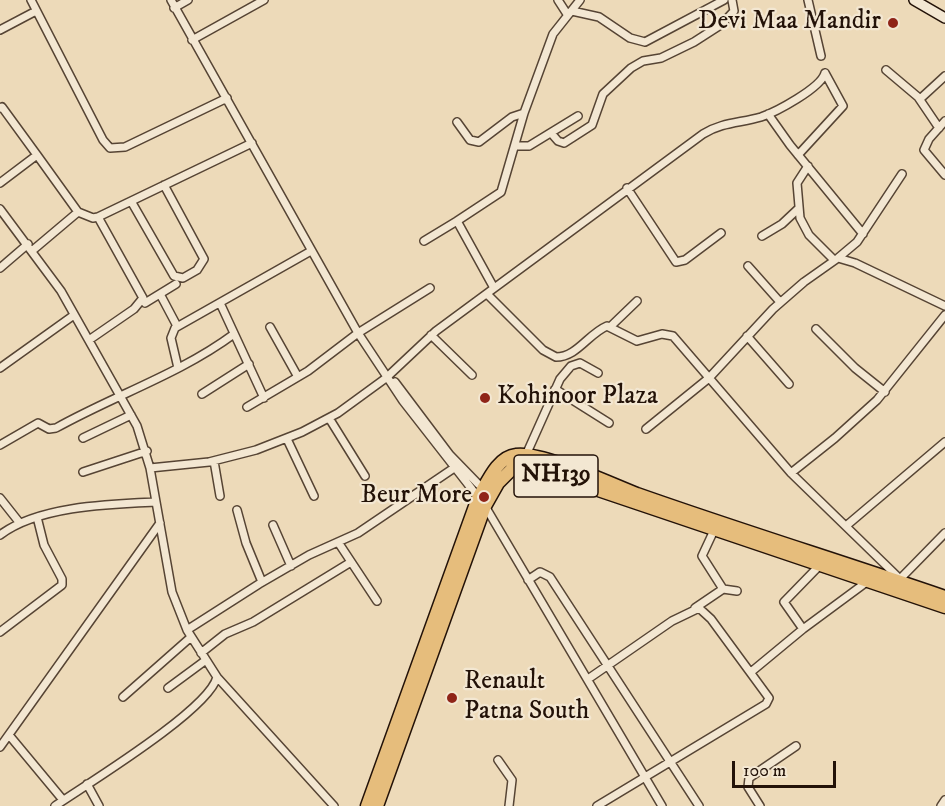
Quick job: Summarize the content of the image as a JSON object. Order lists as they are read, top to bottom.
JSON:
{
  "streets": {
    "highway": ["NH139"]
  },
  "places": [
    "Devi Maa Mandir",
    "Kohinoor Plaza",
    "Beur More",
    "Renault Patna South"
  ],
  "scale_bar": "100 m"
}
